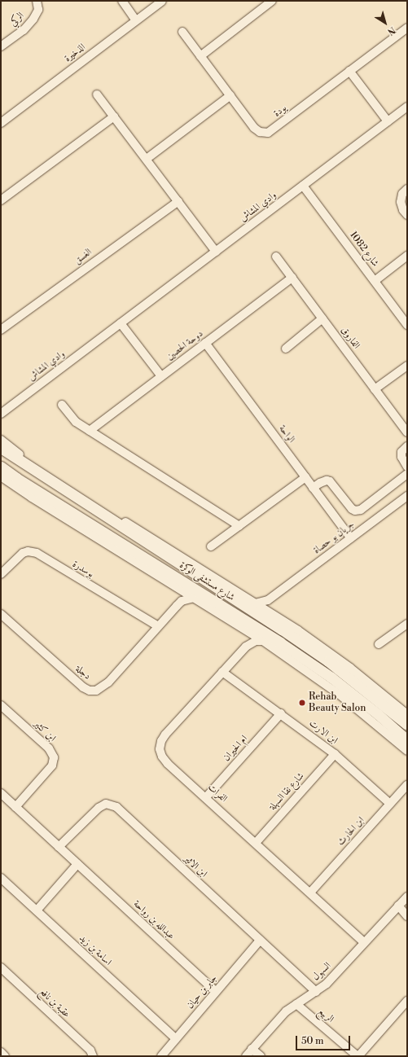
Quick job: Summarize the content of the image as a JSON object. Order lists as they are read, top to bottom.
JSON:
{
  "streets": {
    "street": [
      "الركي",
      "الذخيرة",
      "يودة",
      "وادي المشاش",
      "شارع 1082",
      "الغسق",
      "الفاروق",
      "دوحة الحصين",
      "الواحة",
      "جريان بو حصاة",
      "بوسدرة",
      "شارع مستشفى الوكرة",
      "دجلة",
      "ابن كثير",
      "ابن الارت",
      "ام الحيران",
      "شارع نقا السهلة",
      "الفرات",
      "ابن الحارث",
      "ابن الاثير",
      "عبدالله بن رواحة",
      "اسامة بن زيد",
      "السهول",
      "جابر بن حيان",
      "عقبة بن نافع",
      "الربيع"
    ]
  },
  "crossings": [
    ["وادي المشاش", "شارع 1082"],
    ["الفاروق", "دوحة الحصين"],
    ["دوحة الحصين", "الواحة"],
    ["الواحة", "جريان بو حصاة"],
    ["جريان بو حصاة", "شارع مستشفى الوكرة"],
    ["بوسدرة", "دجلة"],
    ["شارع مستشفى الوكرة", "دجلة"],
    ["شارع مستشفى الوكرة", "الفرات"],
    ["ابن كثير", "عبدالله بن رواحة"],
    ["ابن الارت", "ام الحيران"],
    ["ابن الارت", "شارع نقا السهلة"],
    ["ابن الارت", "الفرات"],
    ["ابن الارت", "ابن الحارث"],
    ["ام الحيران", "الفرات"],
    ["شارع نقا السهلة", "الفرات"],
    ["الفرات", "ابن الحارث"],
    ["الفرات", "السهول"],
    ["ابن الاثير", "عبدالله بن رواحة"],
    ["ابن الاثير", "السهول"],
    ["ابن الاثير", "جابر بن حيان"],
    ["عبدالله بن رواحة", "جابر بن حيان"],
    ["اسامة بن زيد", "جابر بن حيان"],
    ["السهول", "الربيع"]
  ],
  "places": ["Rehab Beauty Salon"],
  "scale_bar": "50 m",
  "north": "bottom right"
}
